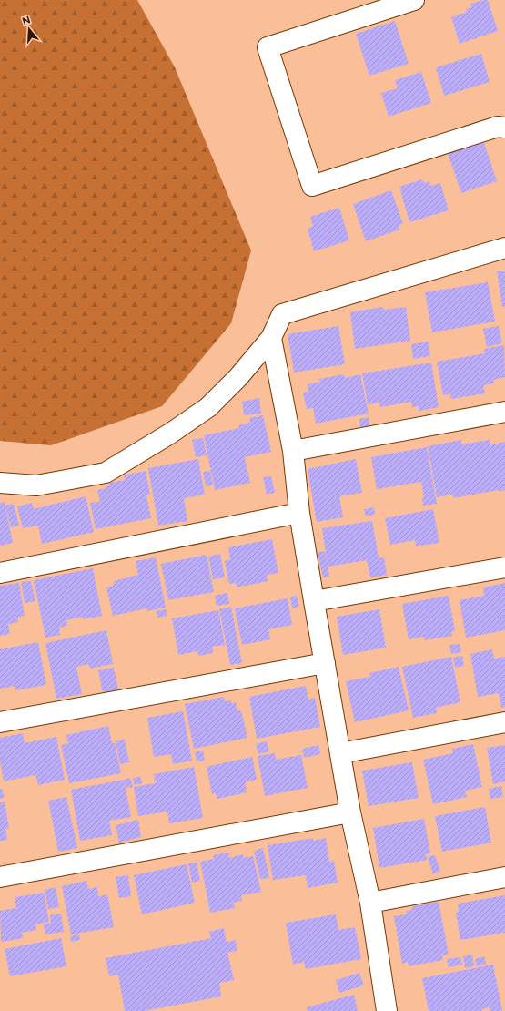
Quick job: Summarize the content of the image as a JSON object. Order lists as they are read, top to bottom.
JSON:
{
  "north": "top"
}
